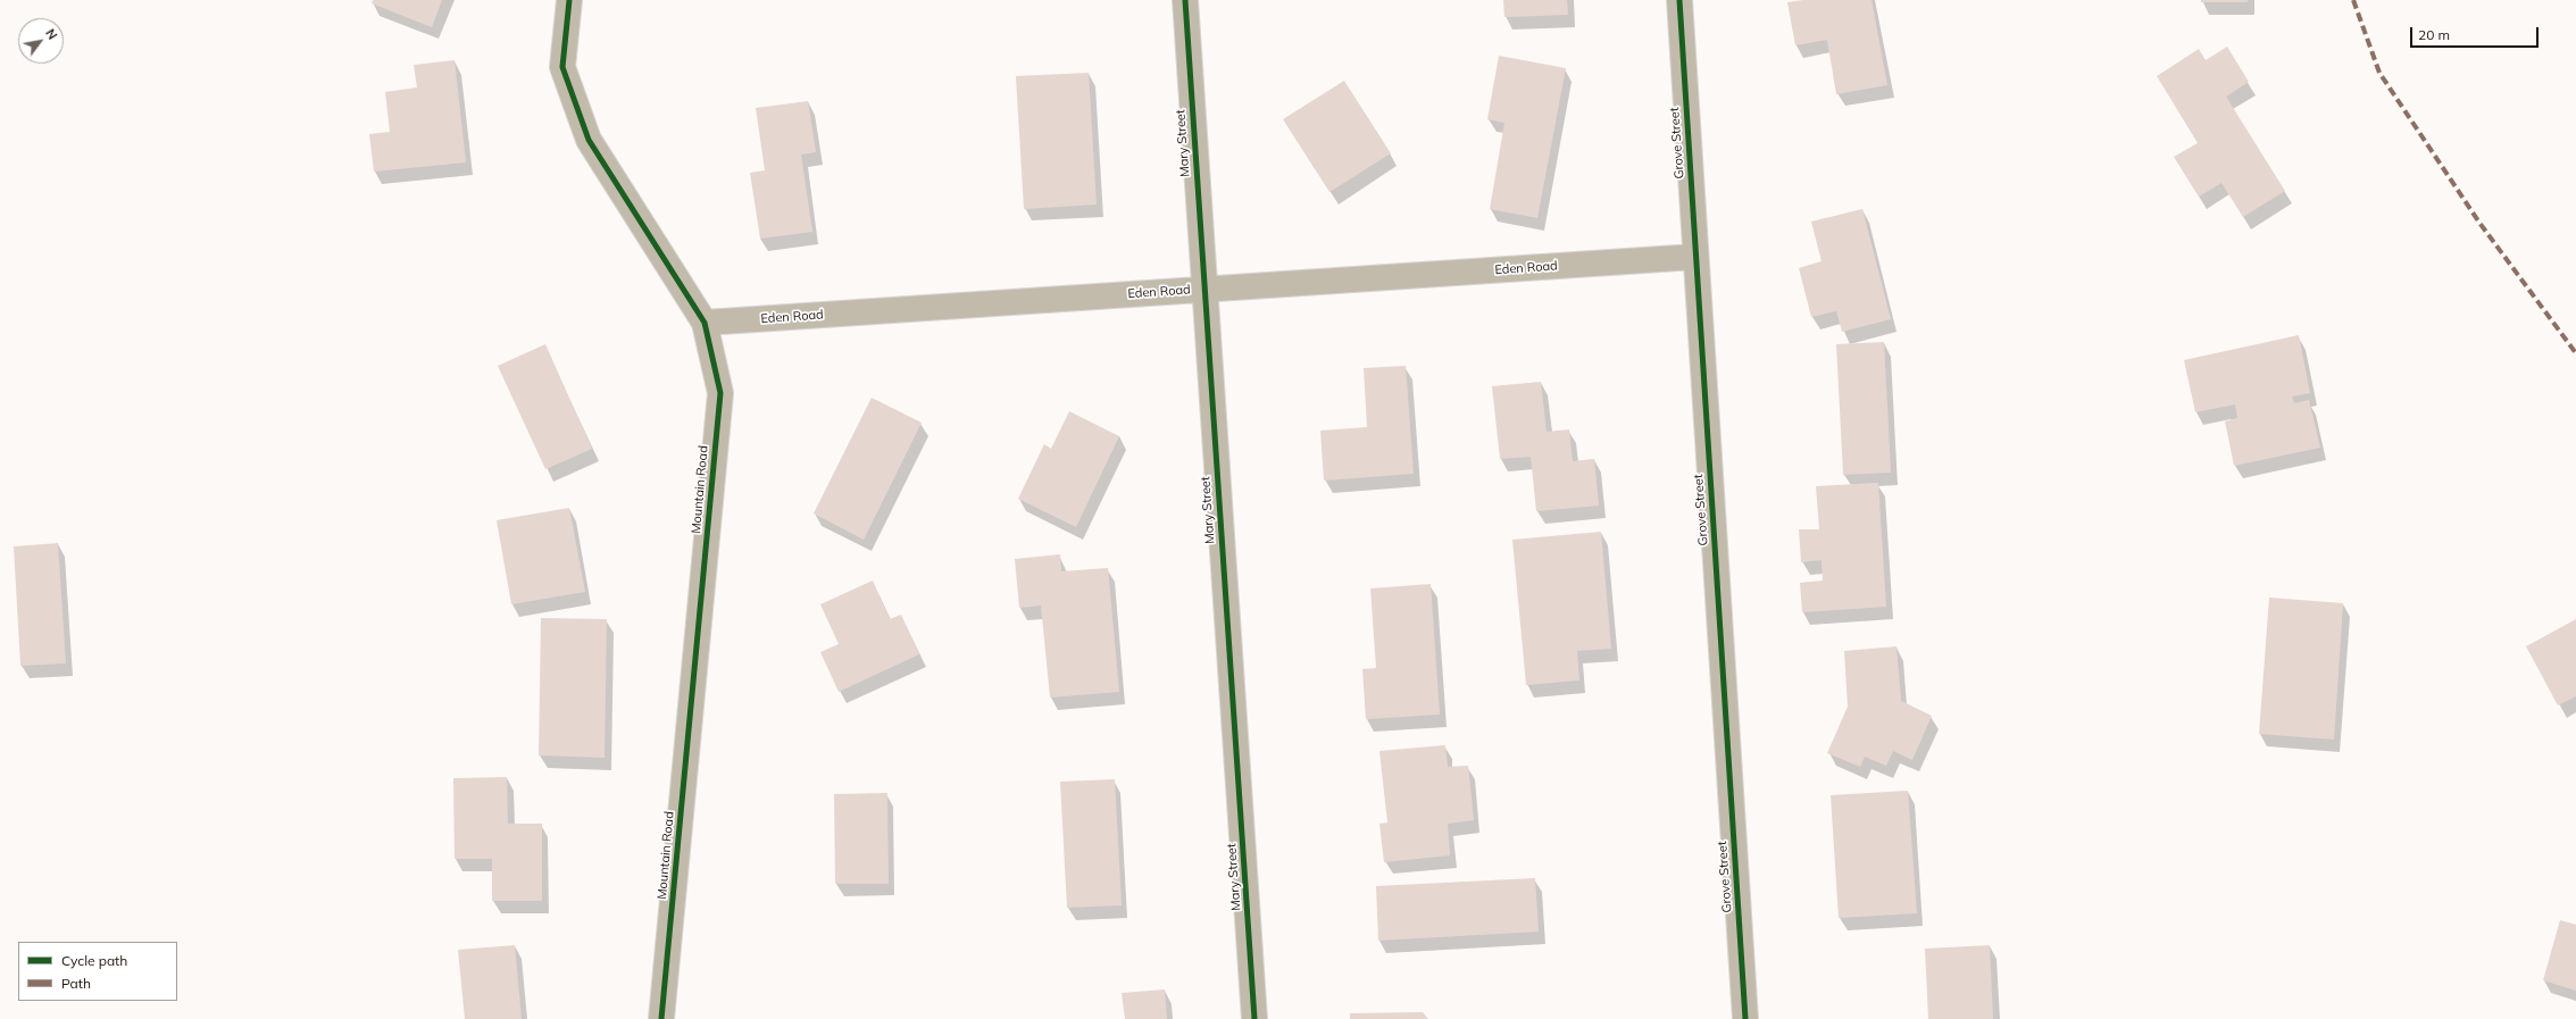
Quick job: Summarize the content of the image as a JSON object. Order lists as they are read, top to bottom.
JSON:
{
  "streets": {
    "street": [
      "Mary Street",
      "Grove Street",
      "Eden Road",
      "Mountain Road"
    ]
  },
  "crossings": [
    ["Mary Street", "Eden Road"],
    ["Grove Street", "Eden Road"],
    ["Eden Road", "Mountain Road"]
  ],
  "legend": ["Cycle path", "Path"],
  "scale_bar": "20 m",
  "north": "top right"
}
